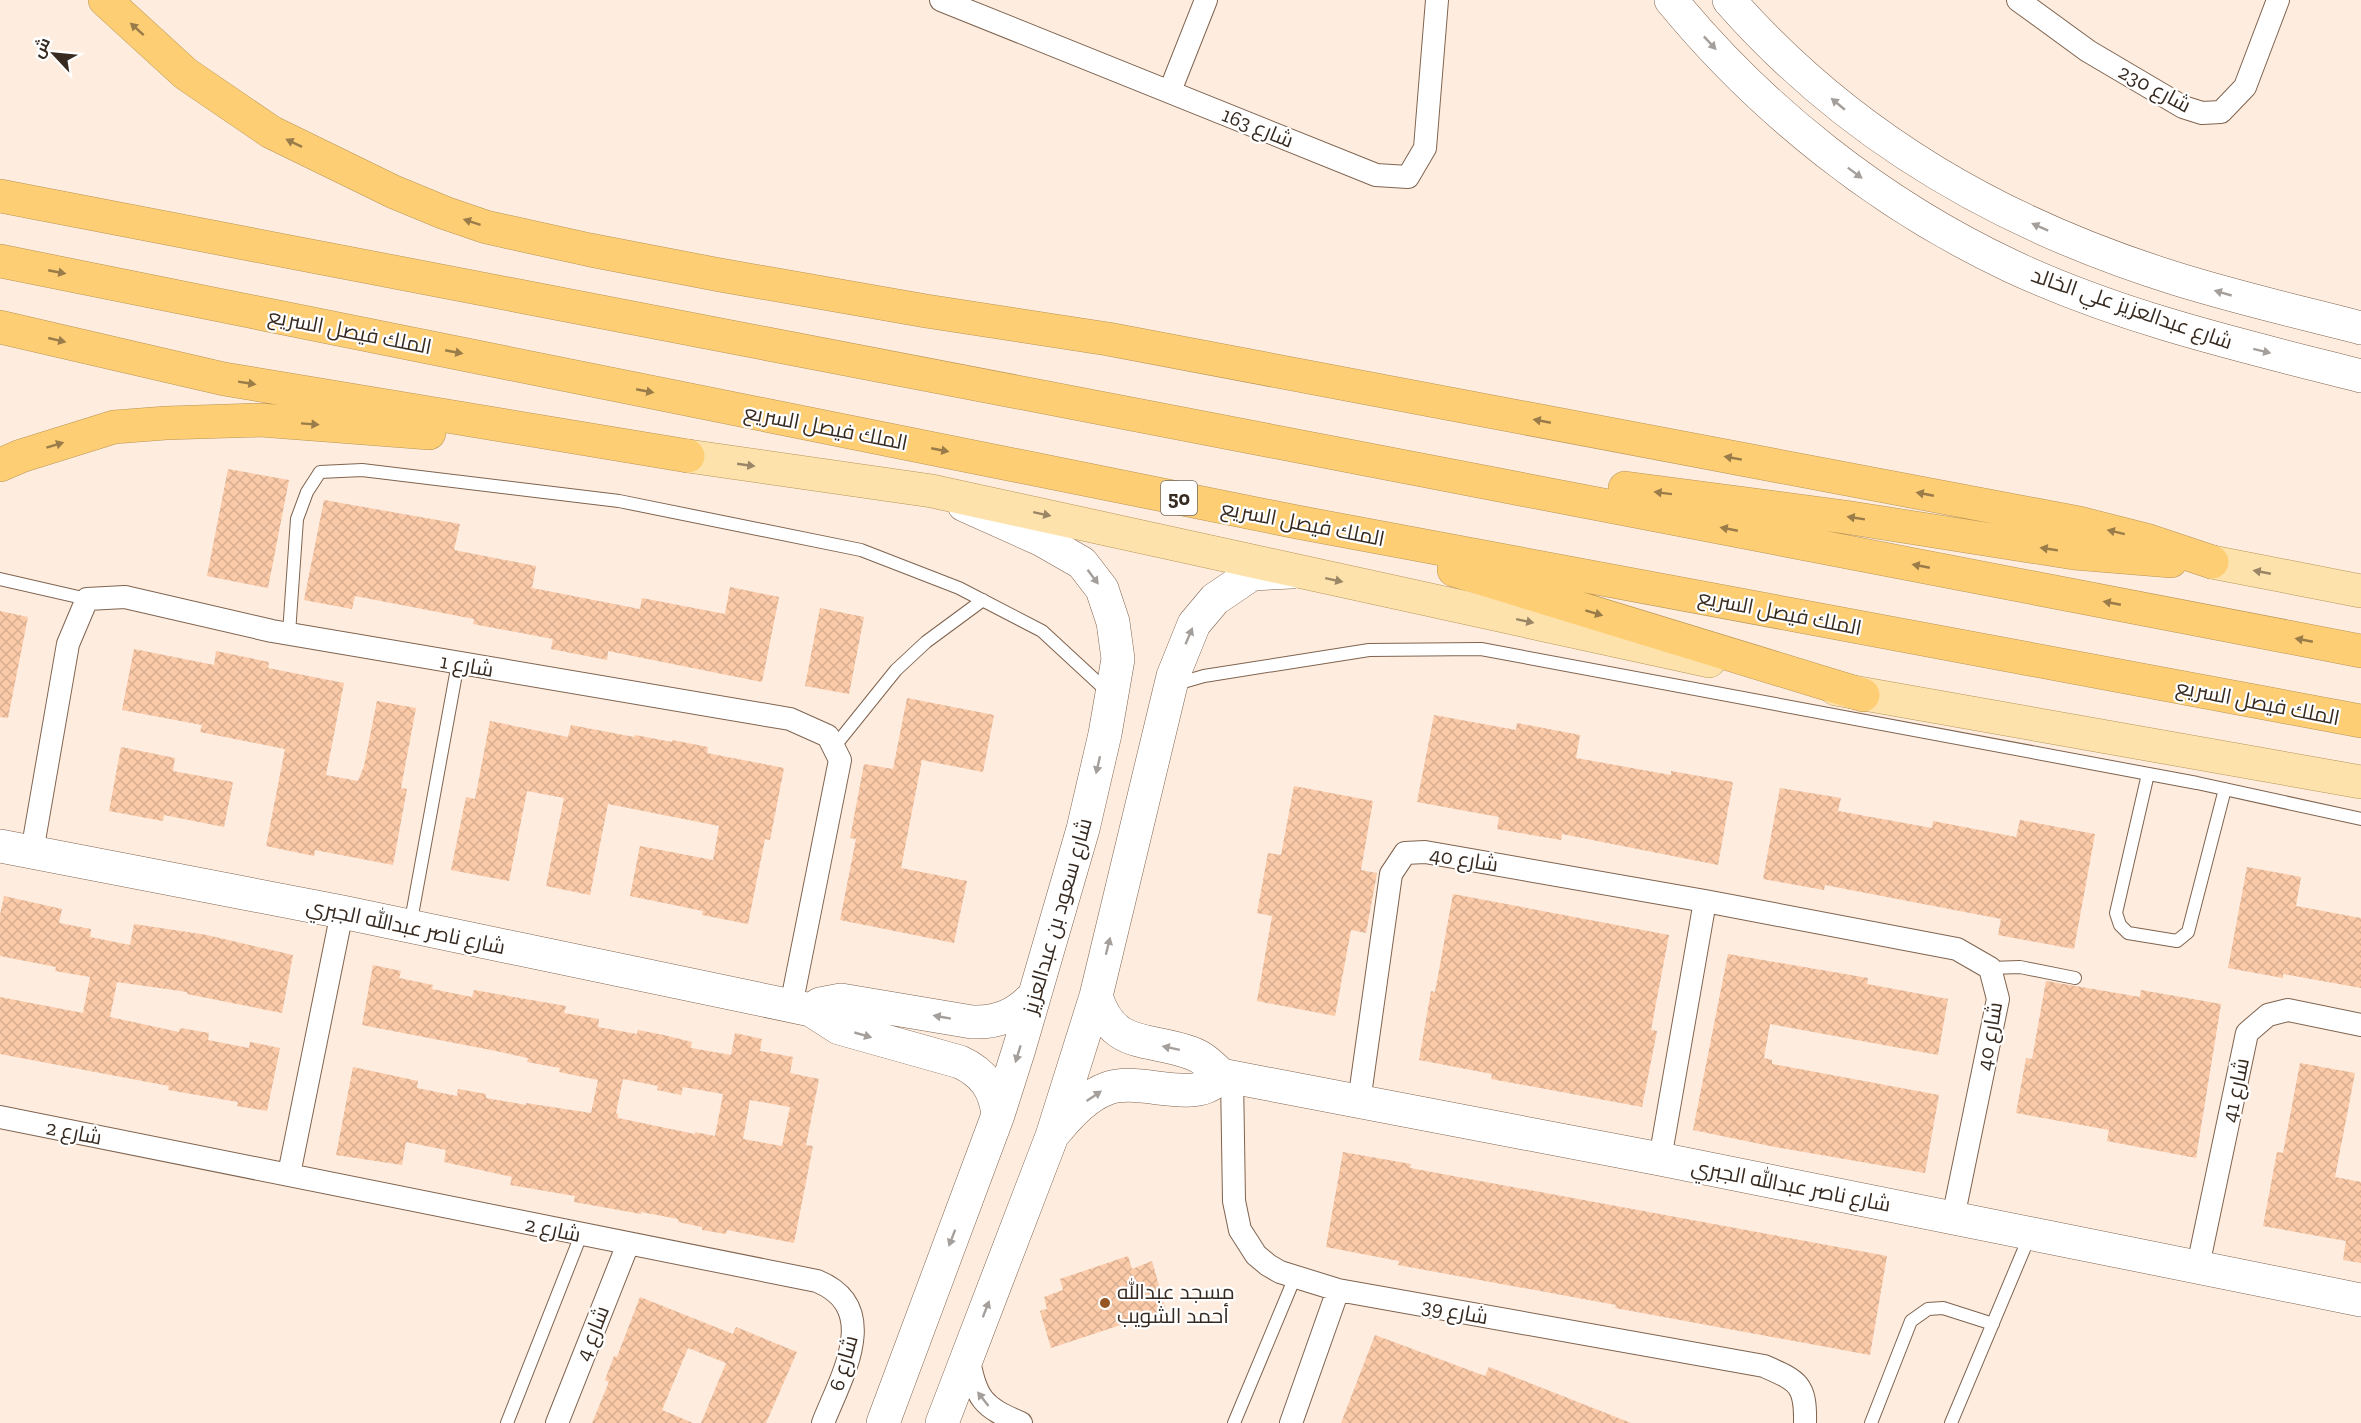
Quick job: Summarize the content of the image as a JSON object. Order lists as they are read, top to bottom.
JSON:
{
  "streets": {
    "highway": ["الملك فيصل السريع", "50"],
    "street": [
      "شارع 230",
      "شارع 163",
      "شارع عبدالعزيز علي الخالد",
      "شارع 1",
      "شارع 40",
      "شارع سعود بن عبدالعزيز",
      "شارع ناصر عبدالله الجبري",
      "شارع 41",
      "شارع 2",
      "شارع 39",
      "شارع 4",
      "شارع 6"
    ]
  },
  "crossings": [
    ["شارع 40", "شارع ناصر عبدالله الجبري"],
    ["شارع سعود بن عبدالعزيز", "شارع ناصر عبدالله الجبري"],
    ["شارع ناصر عبدالله الجبري", "شارع 41"],
    ["شارع ناصر عبدالله الجبري", "شارع 39"],
    ["شارع 2", "شارع 4"],
    ["شارع 2", "شارع 6"]
  ],
  "places": ["مسجد عبدالله أحمد الشويب"],
  "north": "top left"
}
